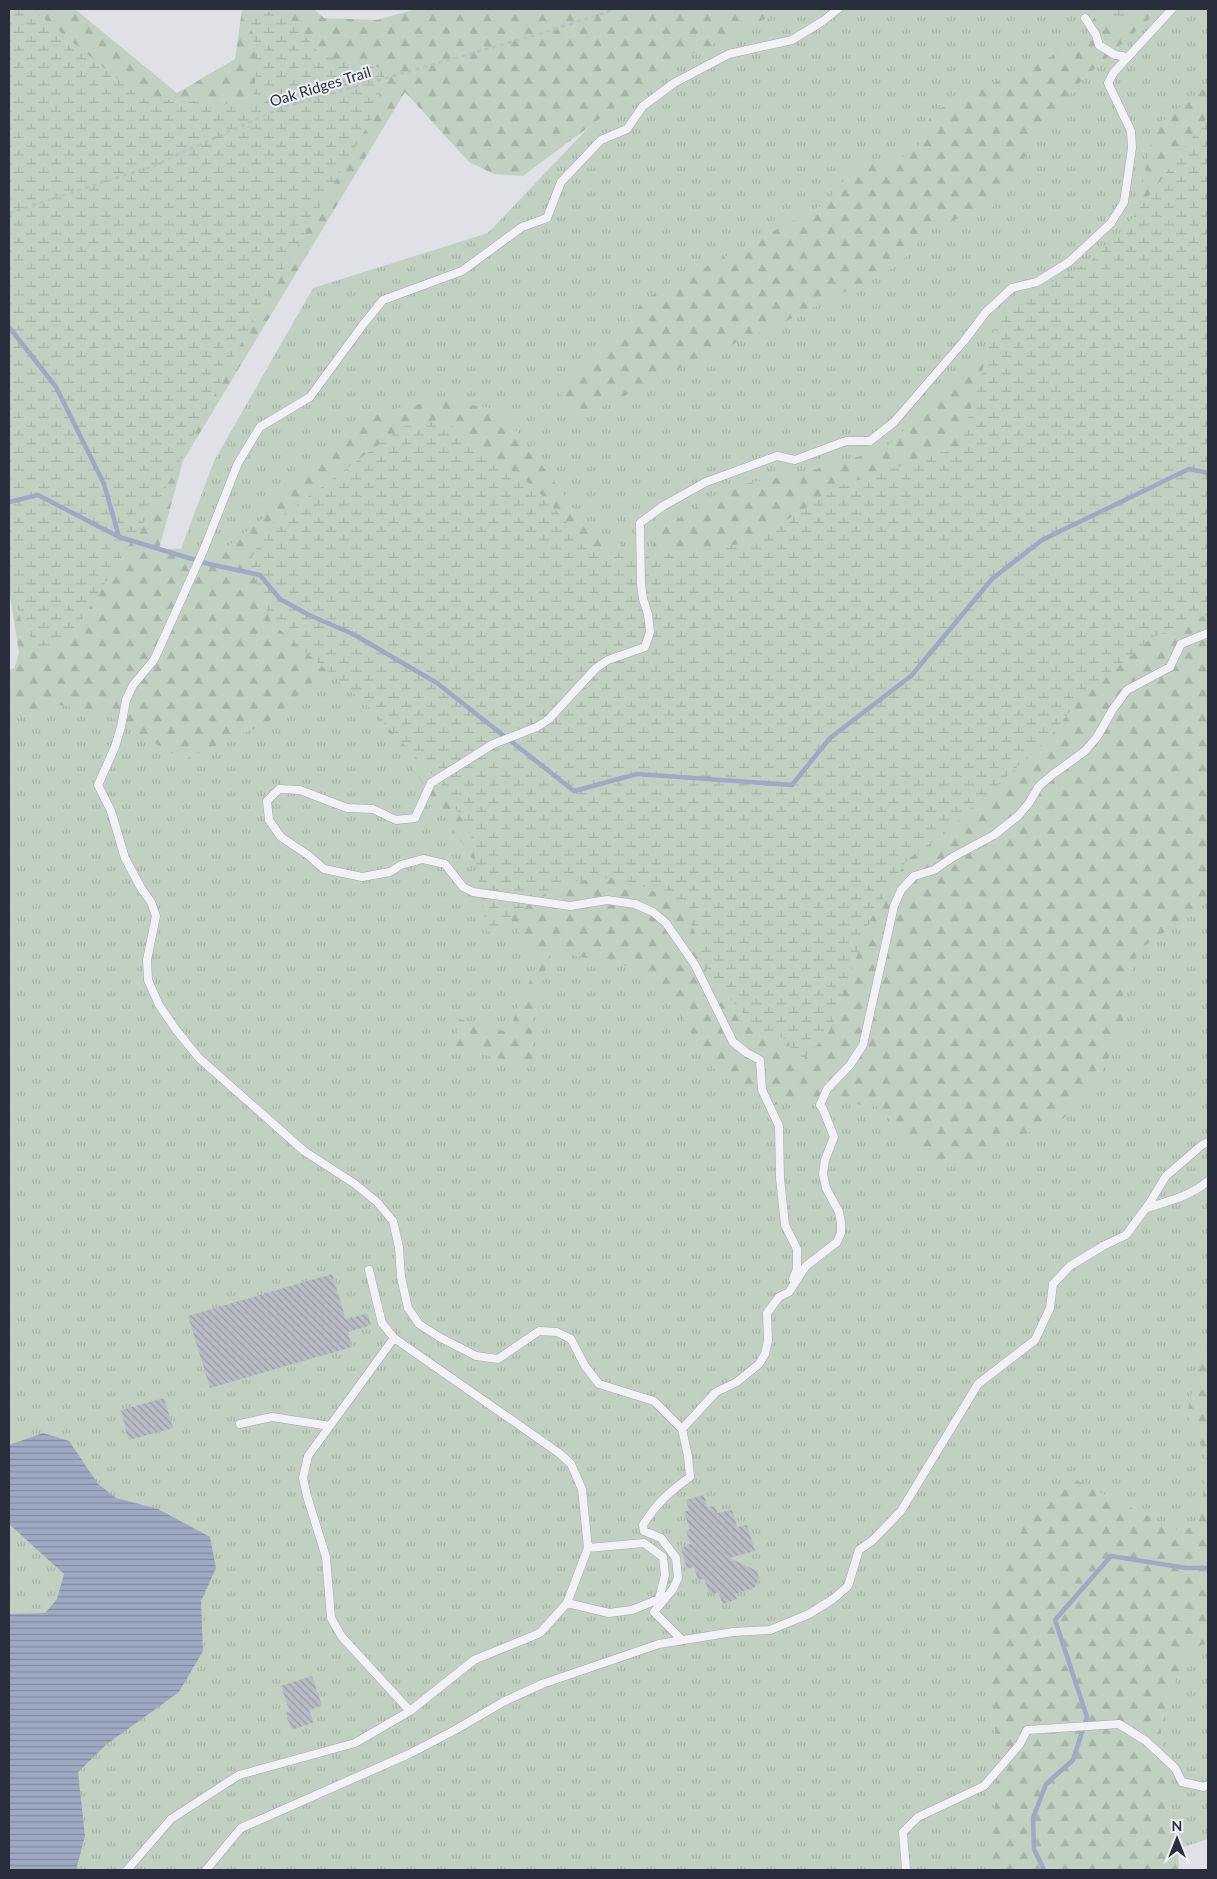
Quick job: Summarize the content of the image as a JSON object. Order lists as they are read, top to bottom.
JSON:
{
  "streets": {
    "path": ["Oak Ridges Trail"]
  },
  "north": "top"
}
